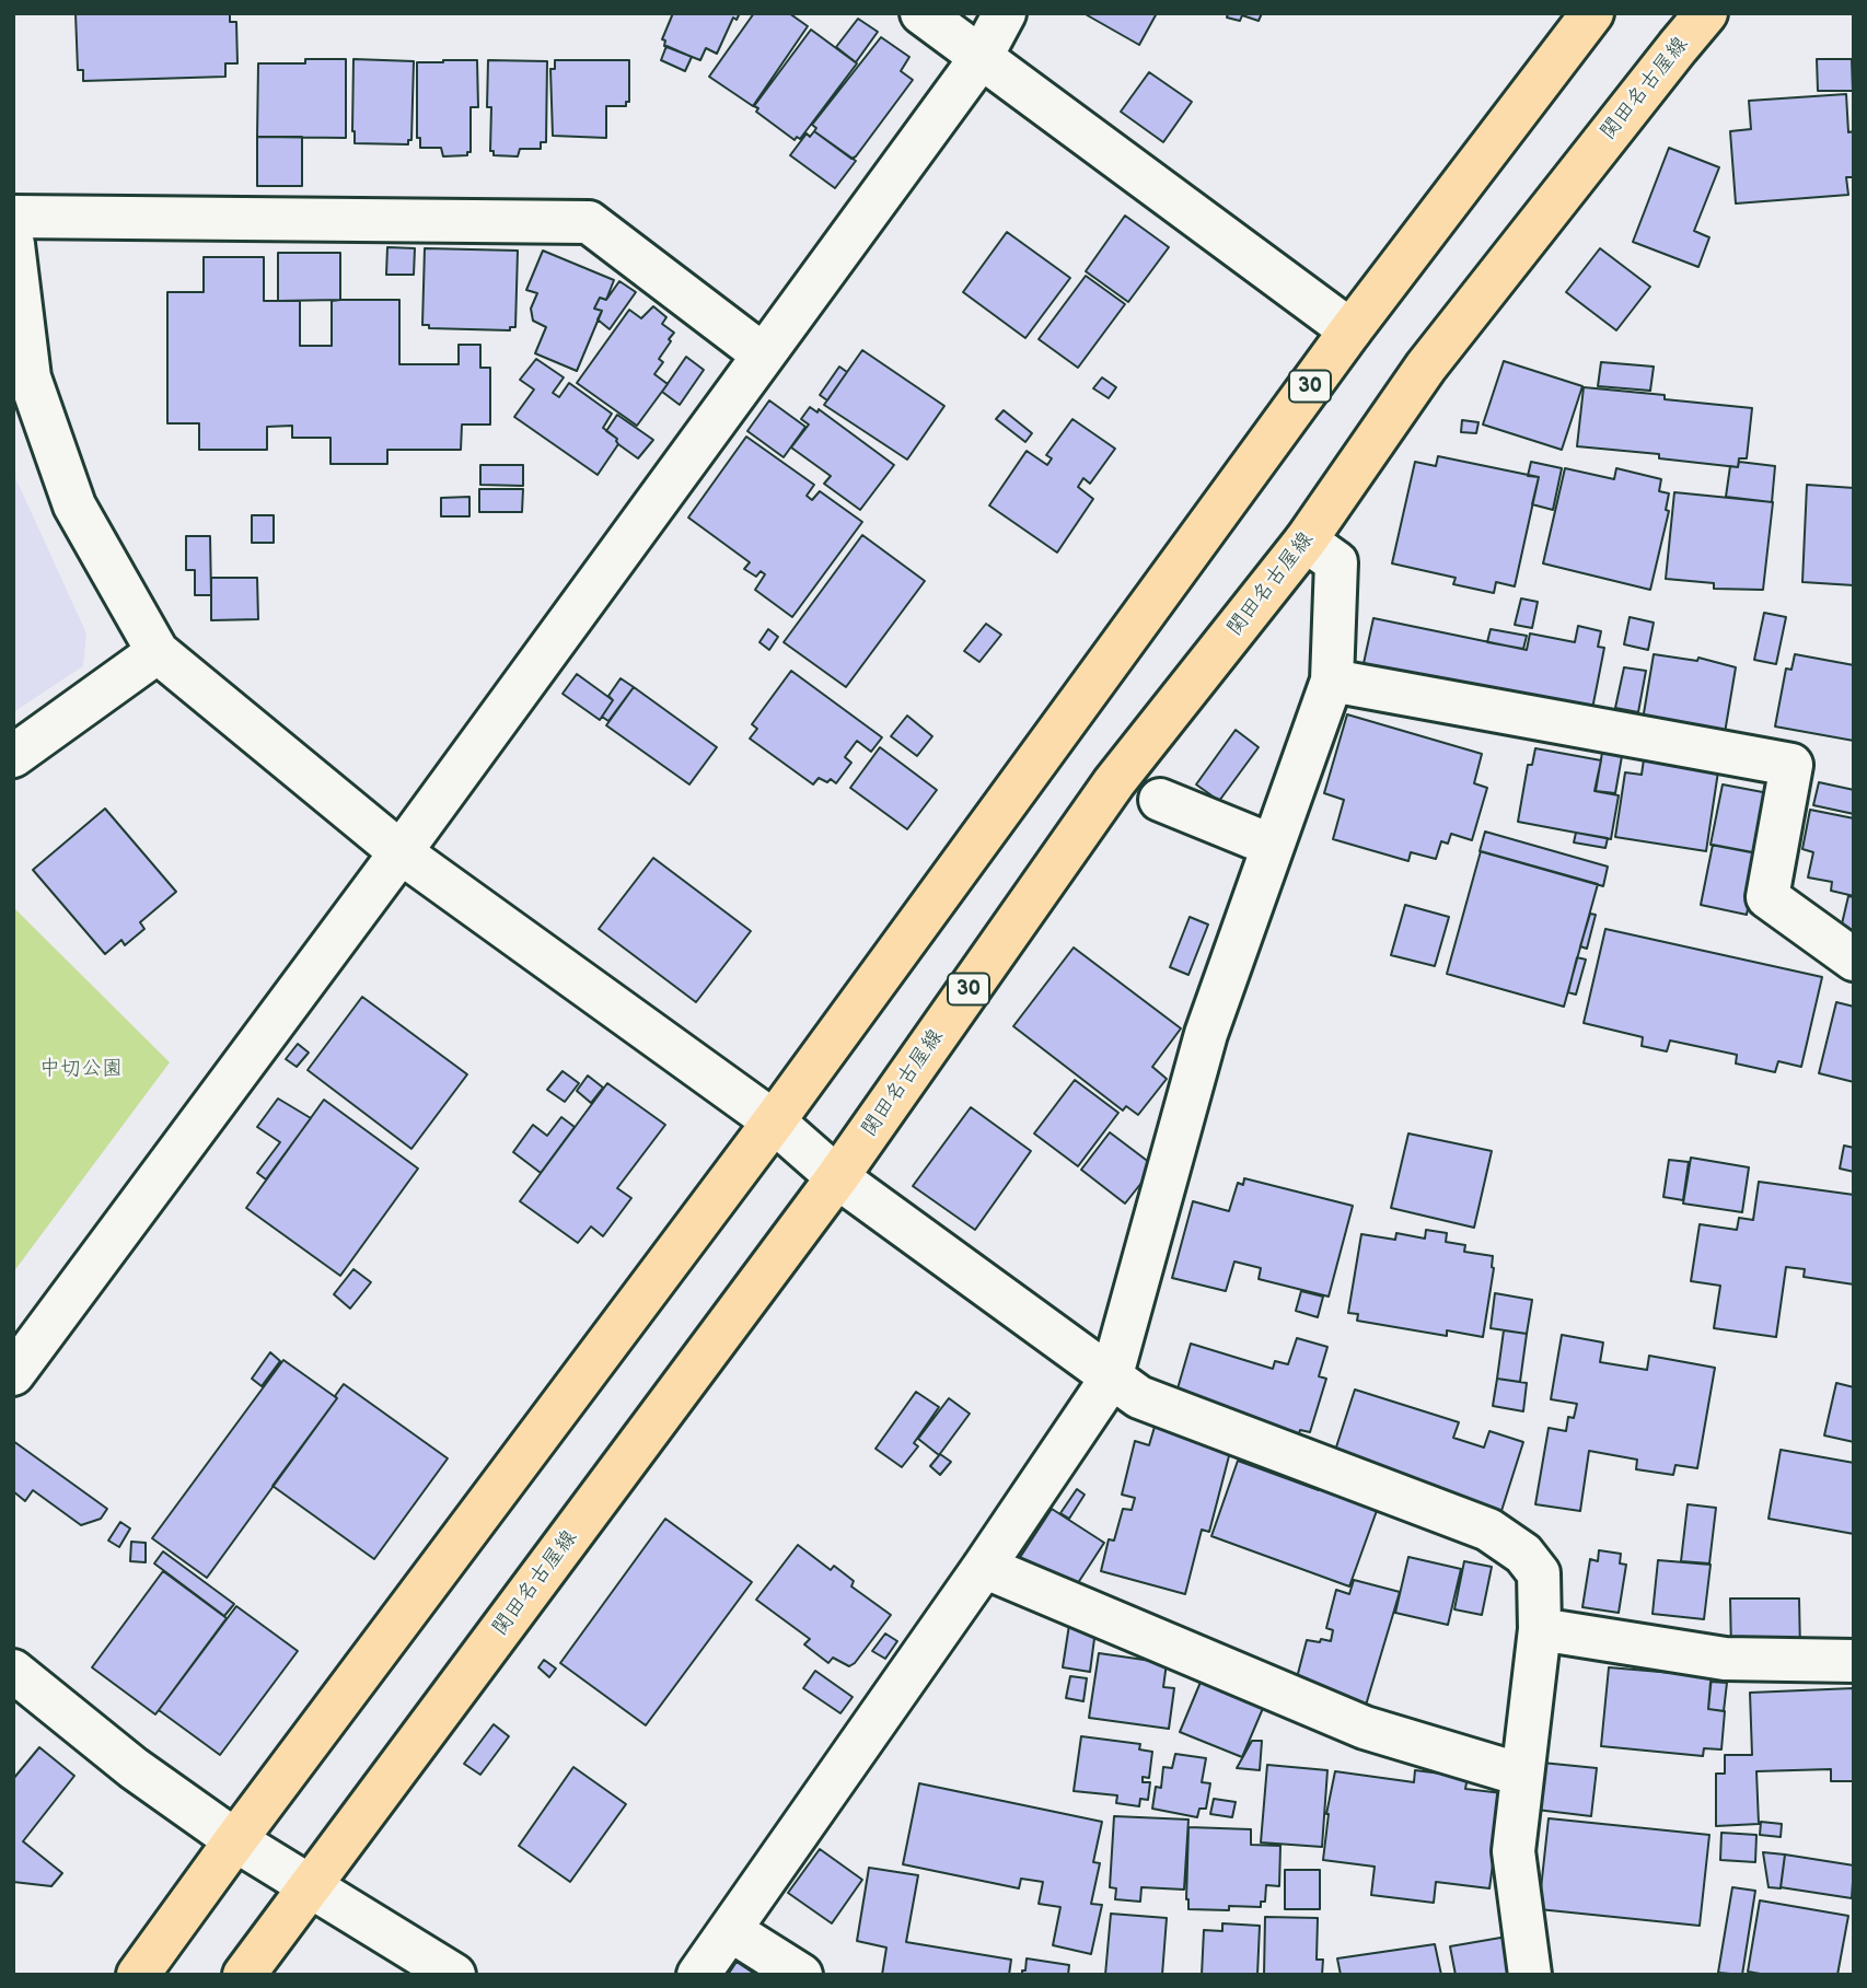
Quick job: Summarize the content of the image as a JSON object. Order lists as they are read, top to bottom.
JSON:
{
  "streets": {
    "main road": ["関田名古屋線", "30"]
  },
  "parks": ["中切公園"]
}
